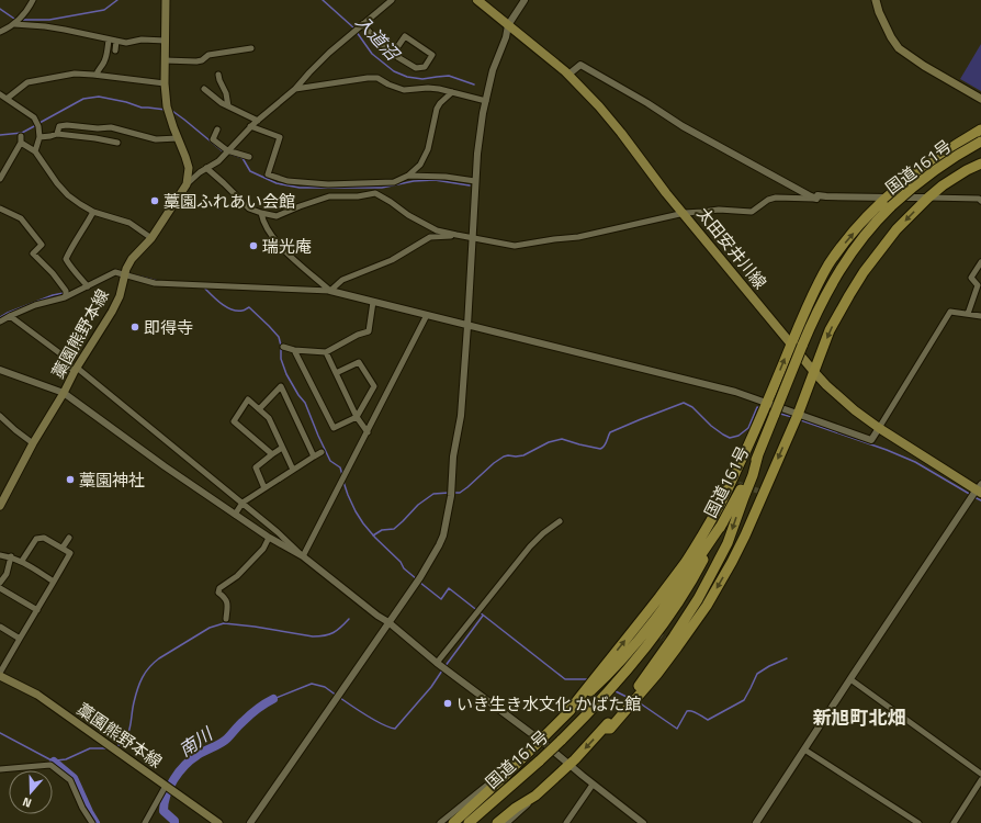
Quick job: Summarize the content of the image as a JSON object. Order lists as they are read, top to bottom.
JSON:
{
  "streets": {
    "highway": ["国道161号"],
    "main road": ["太田安井川線", "藁園熊野本線"]
  },
  "districts": ["新旭町北畑"],
  "water": ["入道沼", "南川"],
  "places": [
    "藁園ふれあい会館",
    "瑞光庵",
    "即得寺",
    "藁園神社",
    "いき生き水文化 かばた館"
  ],
  "north": "bottom"
}
